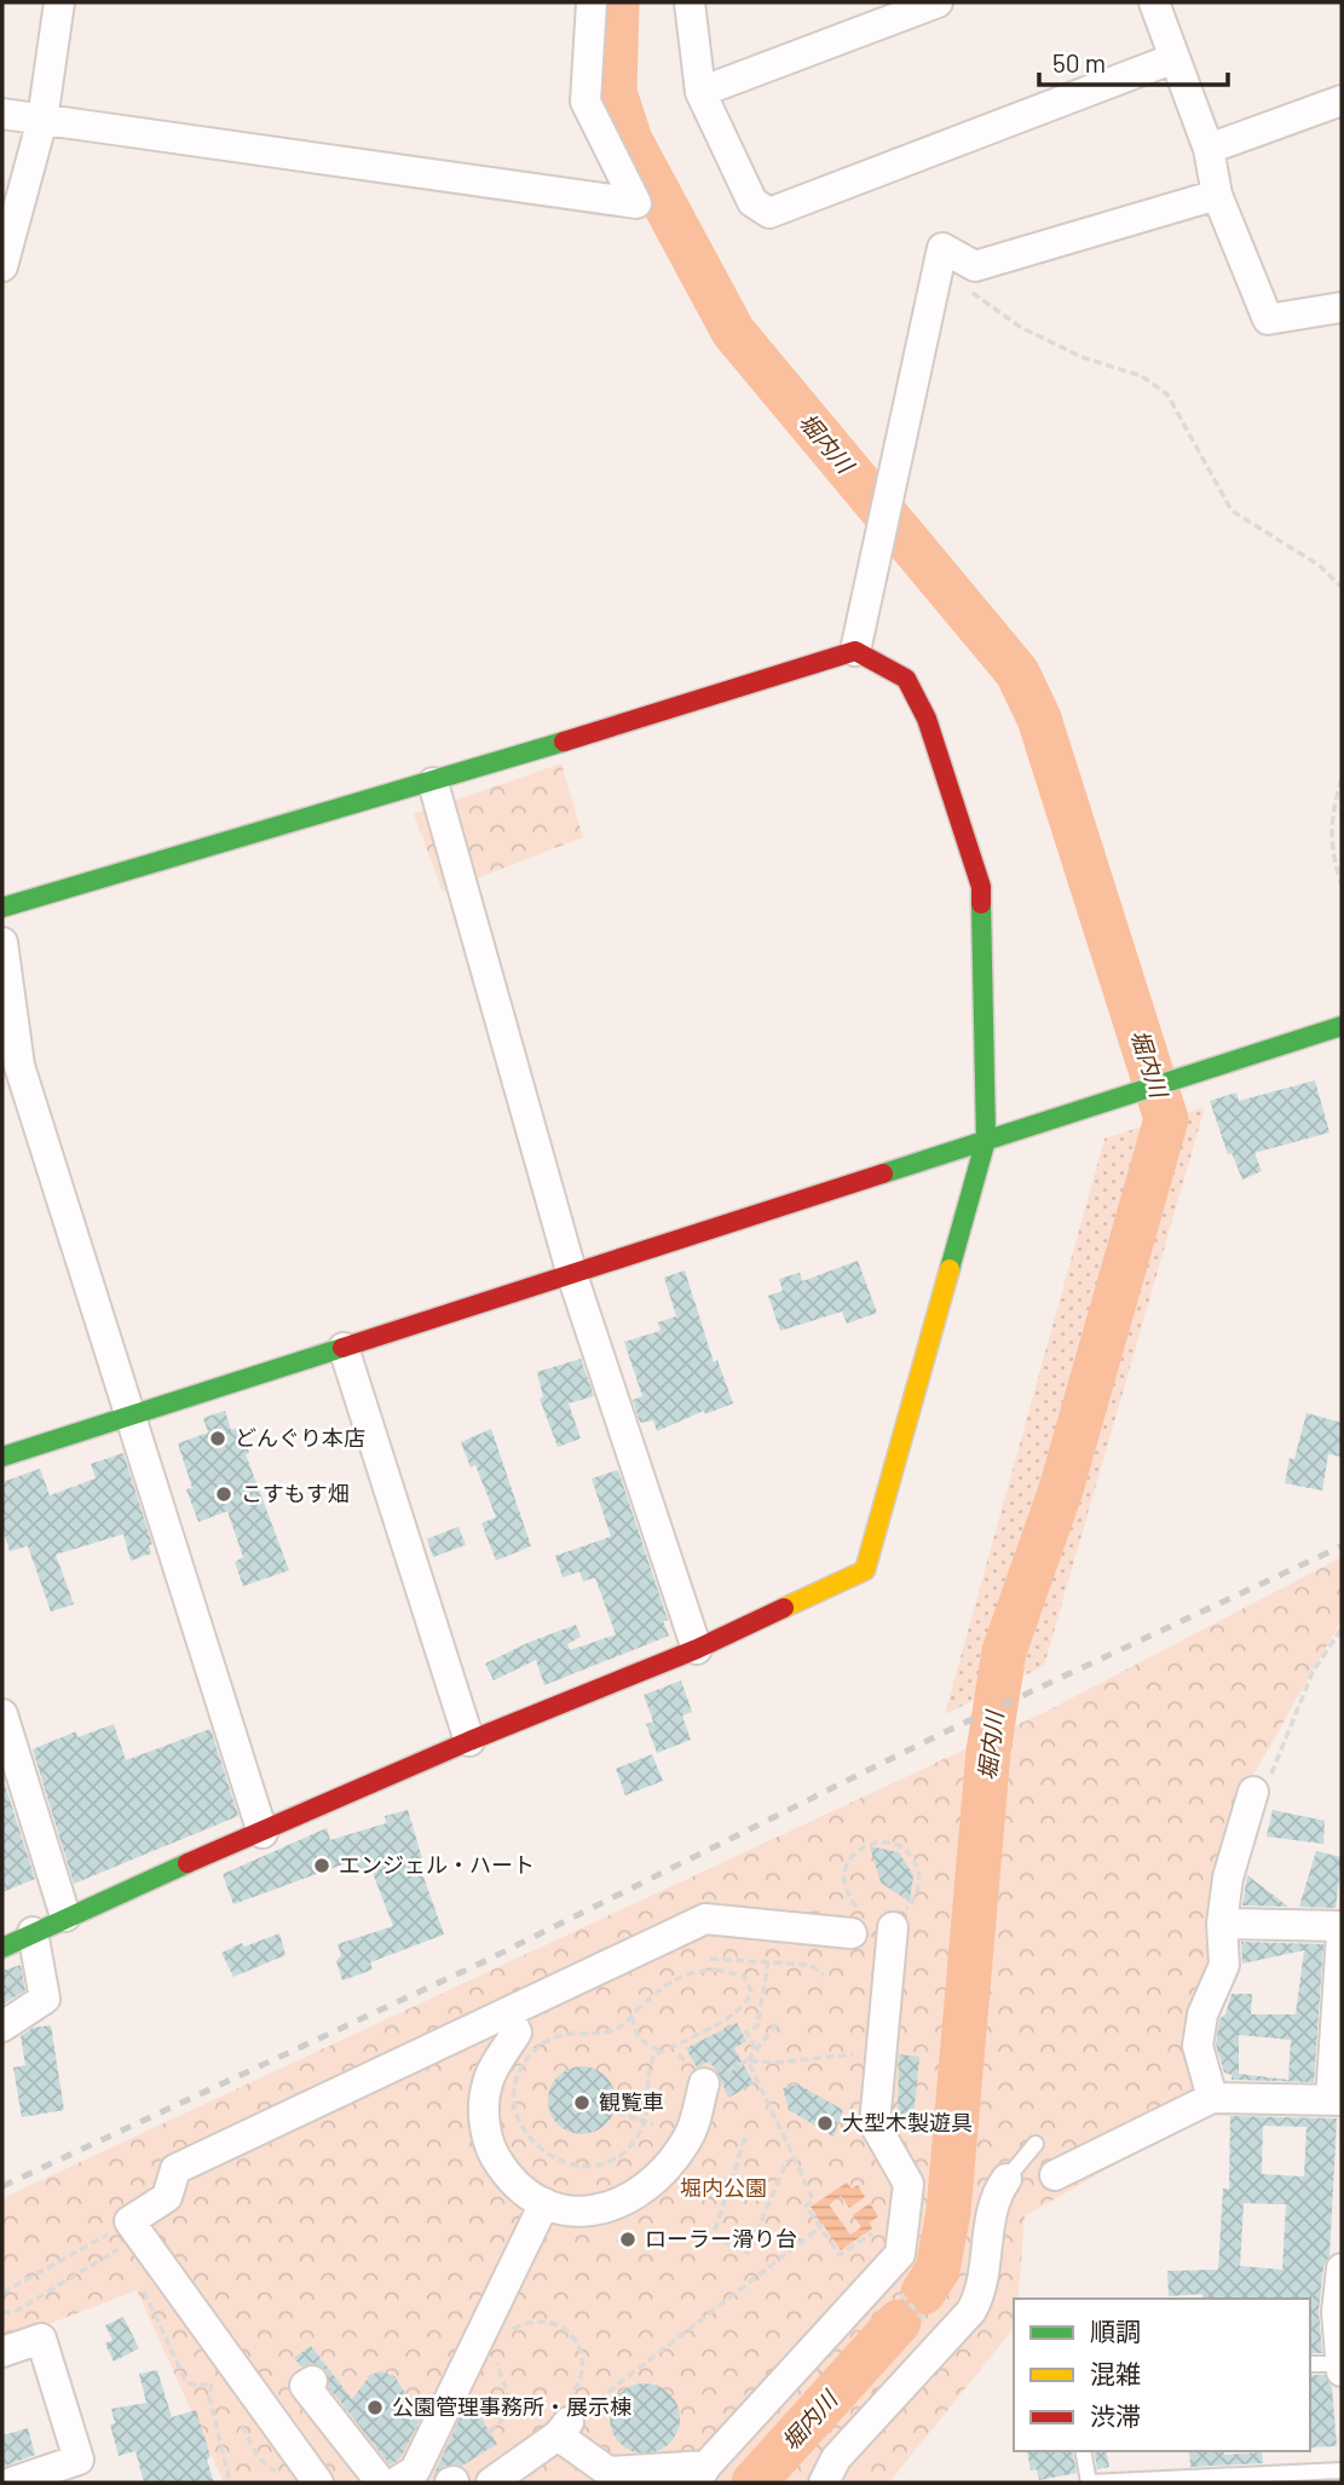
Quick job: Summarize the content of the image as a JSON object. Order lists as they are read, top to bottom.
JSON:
{
  "water": ["堀内川"],
  "parks": ["堀内公園"],
  "places": [
    "どんぐり本店",
    "こすもす畑",
    "エンジェル・ハート",
    "観覧車",
    "大型木製遊具",
    "ローラー滑り台",
    "公園管理事務所・展示棟"
  ],
  "legend": ["順調", "混雑", "渋滞"],
  "scale_bar": "50 m"
}
